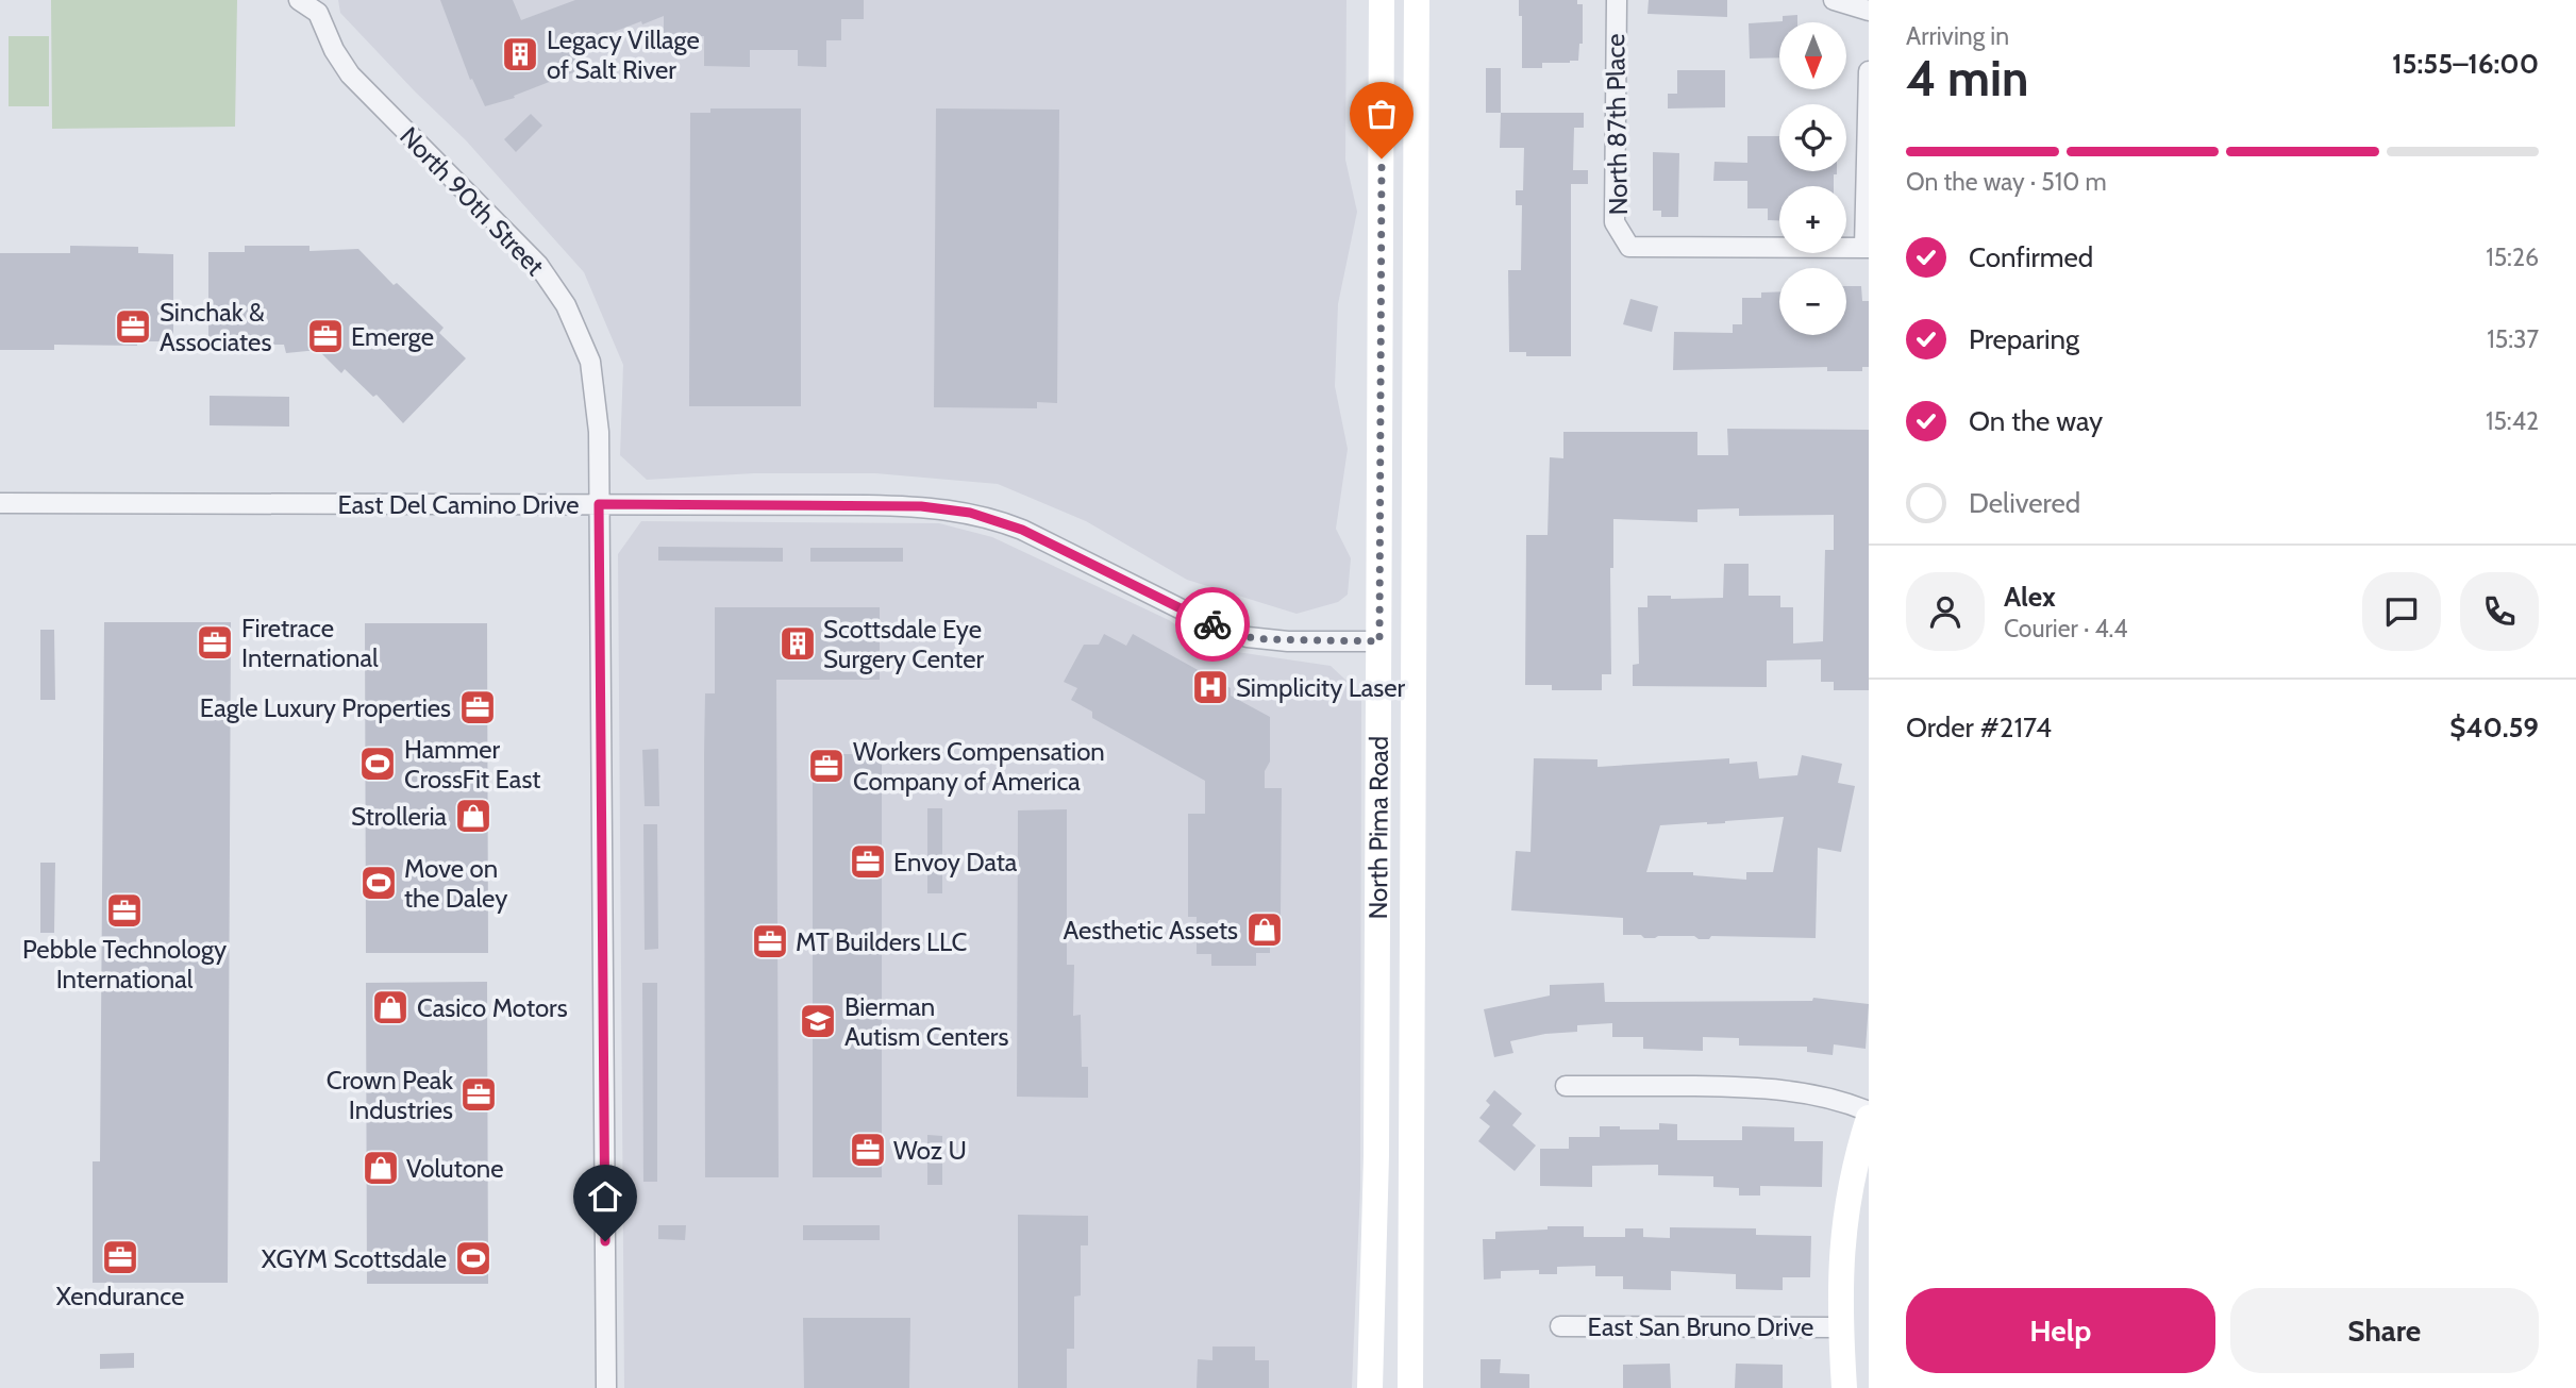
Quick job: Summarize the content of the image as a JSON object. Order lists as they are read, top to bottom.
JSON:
{
  "streets": {
    "main road": ["North Pima Road"],
    "street": [
      "North 87th Place",
      "North 90th Street",
      "East Del Camino Drive",
      "East San Bruno Drive"
    ]
  },
  "crossings": [
    ["North 90th Street", "East Del Camino Drive"],
    ["East Del Camino Drive", "North Pima Road"]
  ],
  "places": {
    "building": ["Legacy Village of Salt River", "Scottsdale Eye Surgery Center"],
    "office": [
      "Sinchak & Associates",
      "Emerge",
      "Firetrace International",
      "Eagle Luxury Properties",
      "Workers Compensation Company of America",
      "Envoy Data",
      "Pebble Technology International",
      "MT Builders LLC",
      "Crown Peak Industries",
      "Woz U",
      "Xendurance"
    ],
    "hospital": ["Simplicity Laser"],
    "sports": ["Hammer CrossFit East", "Move on the Daley", "XGYM Scottsdale"],
    "shop": [
      "Strolleria",
      "Aesthetic Assets",
      "Casico Motors",
      "Volutone"
    ],
    "school or university": ["Bierman Autism Centers"]
  },
  "north": "bottom",
  "page": {
    "heading": ["4 min", "Arriving in", "15:55–16:00"],
    "panel": [
      "Alex",
      "Courier · 4.4",
      "Order #2174",
      "$40.59"
    ],
    "map_buttons": ["+", "−"],
    "bar": "On the way · 510 m",
    "list": [
      ["Confirmed", "15:26"],
      ["Preparing", "15:37"],
      ["On the way", "15:42"],
      "Delivered"
    ],
    "buttons": ["Help", "Share"]
  }
}
